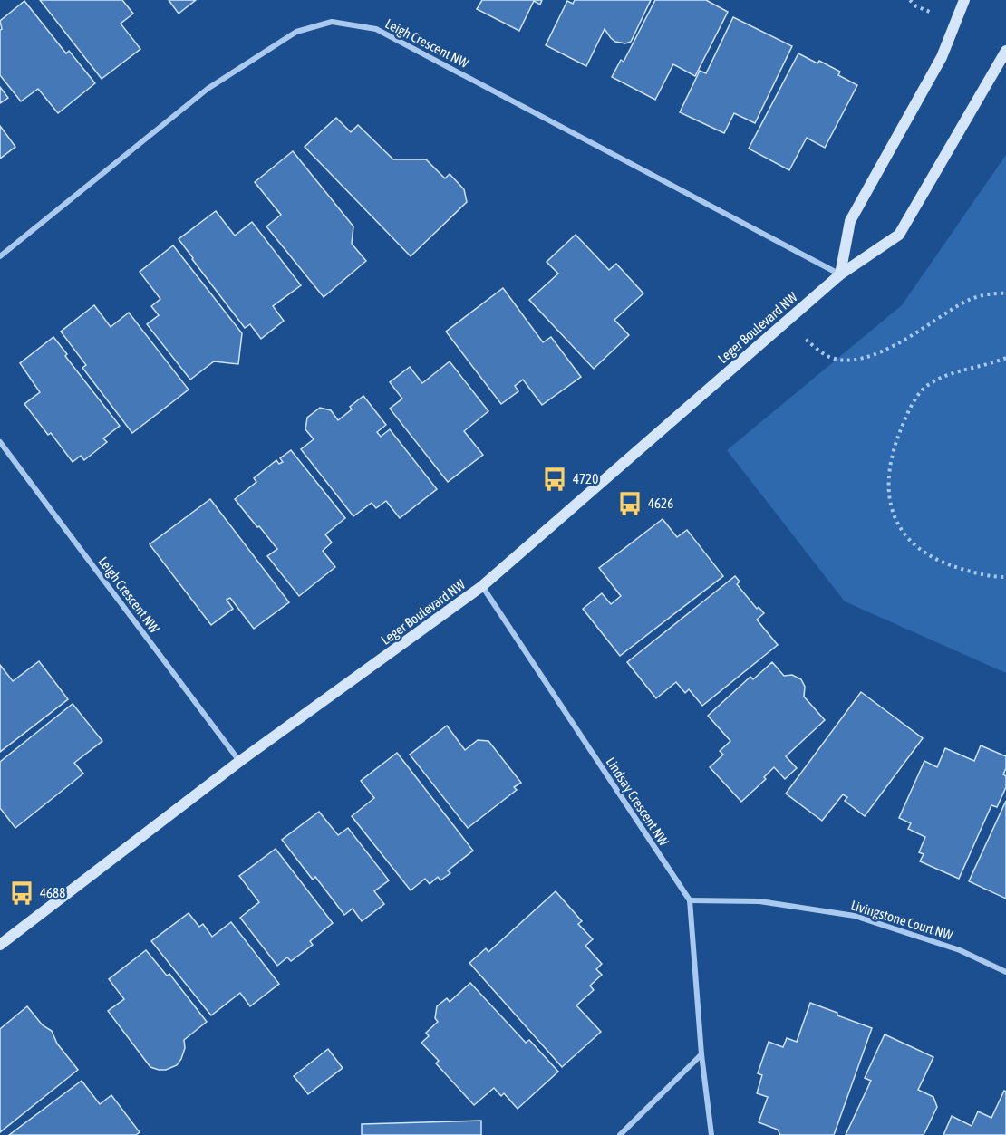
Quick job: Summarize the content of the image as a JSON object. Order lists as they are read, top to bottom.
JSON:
{
  "streets": {
    "street": [
      "Leigh Crescent NW",
      "Leger Boulevard NW",
      "Lindsay Crescent NW",
      "Livingstone Court NW"
    ]
  },
  "crossings": [
    ["Leigh Crescent NW", "Leger Boulevard NW"],
    ["Leger Boulevard NW", "Lindsay Crescent NW"],
    ["Lindsay Crescent NW", "Livingstone Court NW"]
  ],
  "places": {
    "bus stop": ["4720", "4626", "4688"]
  }
}
